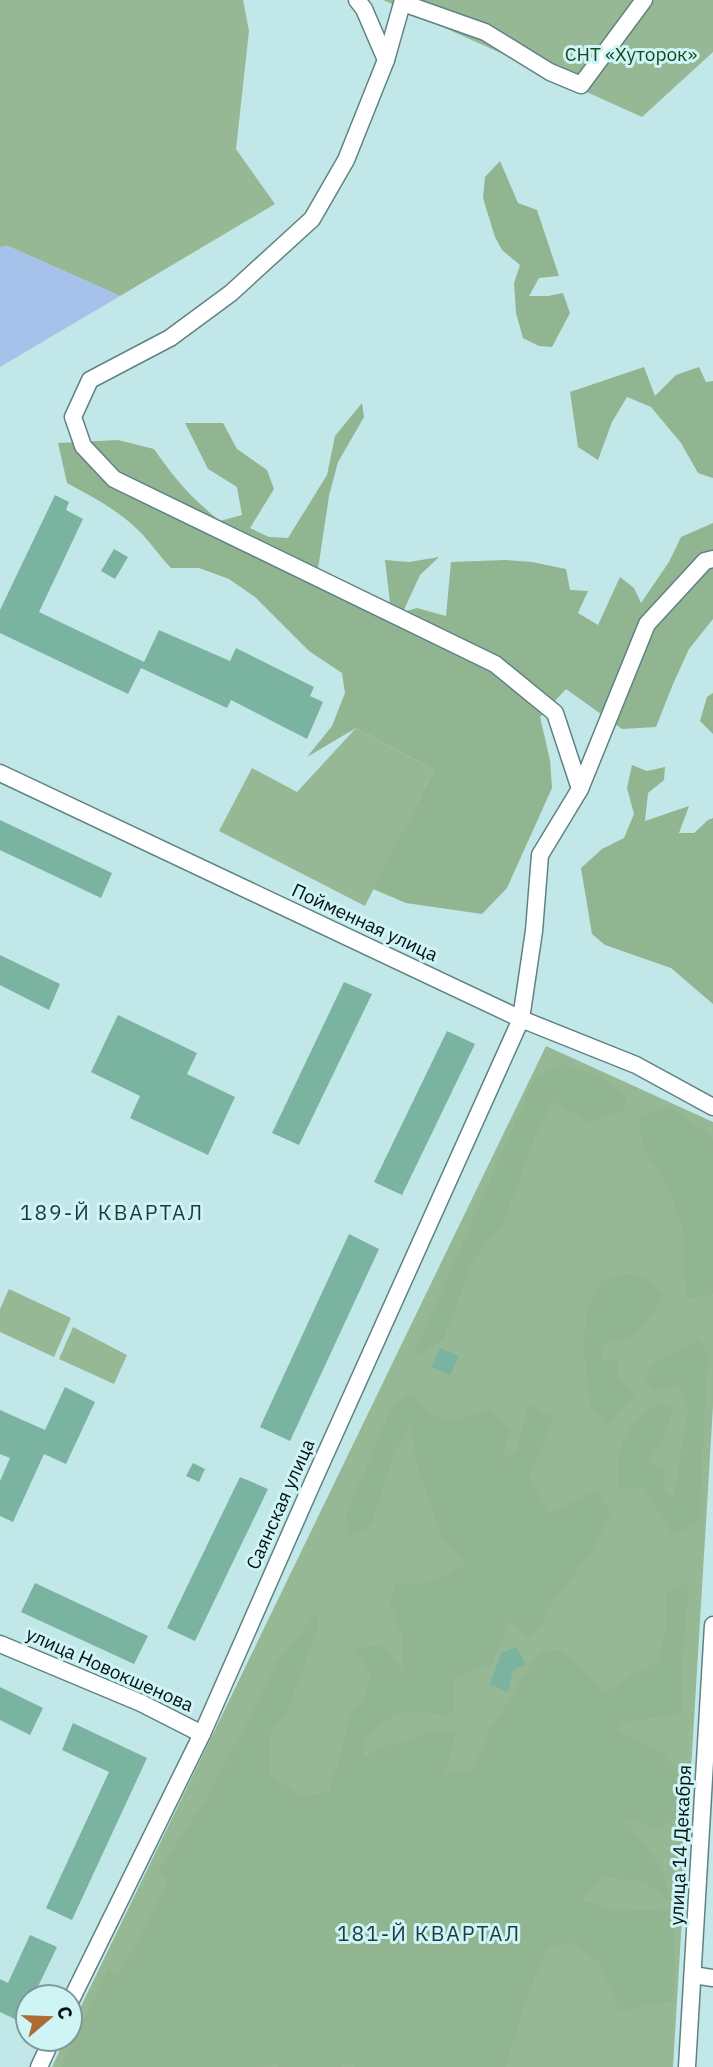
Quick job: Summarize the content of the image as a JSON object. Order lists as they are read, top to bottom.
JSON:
{
  "streets": {
    "street": [
      "Пойменная улица",
      "Саянская улица",
      "улица Новокшенова",
      "улица 14 Декабря"
    ]
  },
  "crossings": [
    ["Пойменная улица", "Саянская улица"],
    ["Саянская улица", "улица Новокшенова"]
  ],
  "districts": ["189-Й КВАРТАЛ", "181-Й КВАРТАЛ"],
  "parks": ["СНТ «Хуторок»"],
  "north": "right"
}
